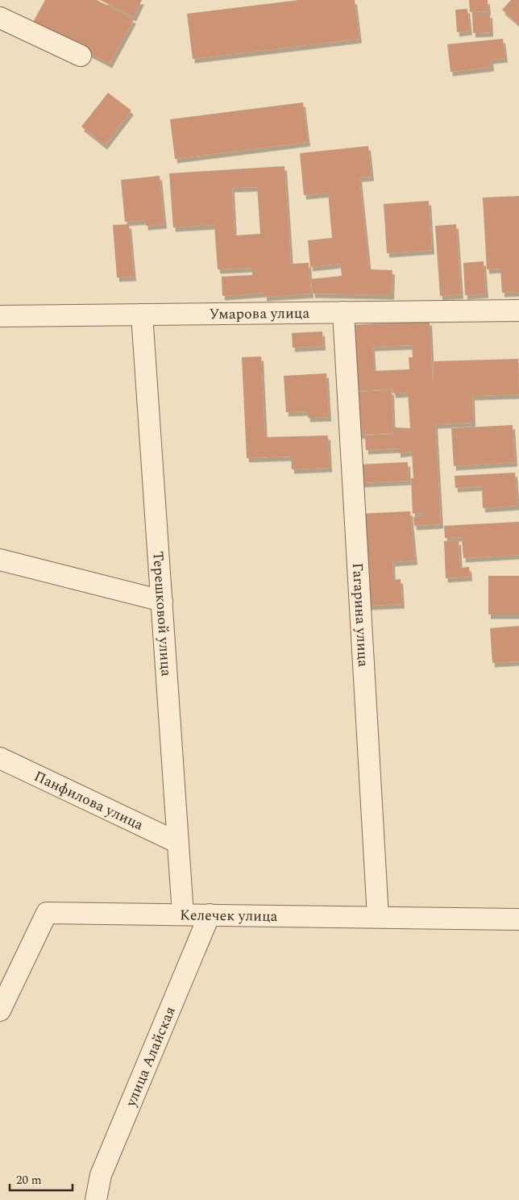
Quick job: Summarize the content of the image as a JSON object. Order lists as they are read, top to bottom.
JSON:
{
  "streets": {
    "street": [
      "Умарова улица",
      "Терешковой улица",
      "Гагарина улица",
      "Панфилова улица",
      "Келечек улица",
      "улица Алайская"
    ]
  },
  "crossings": [
    ["Умарова улица", "Терешковой улица"],
    ["Умарова улица", "Гагарина улица"],
    ["Терешковой улица", "Панфилова улица"],
    ["Терешковой улица", "Келечек улица"],
    ["Гагарина улица", "Келечек улица"],
    ["Келечек улица", "улица Алайская"]
  ],
  "scale_bar": "20 m"
}
